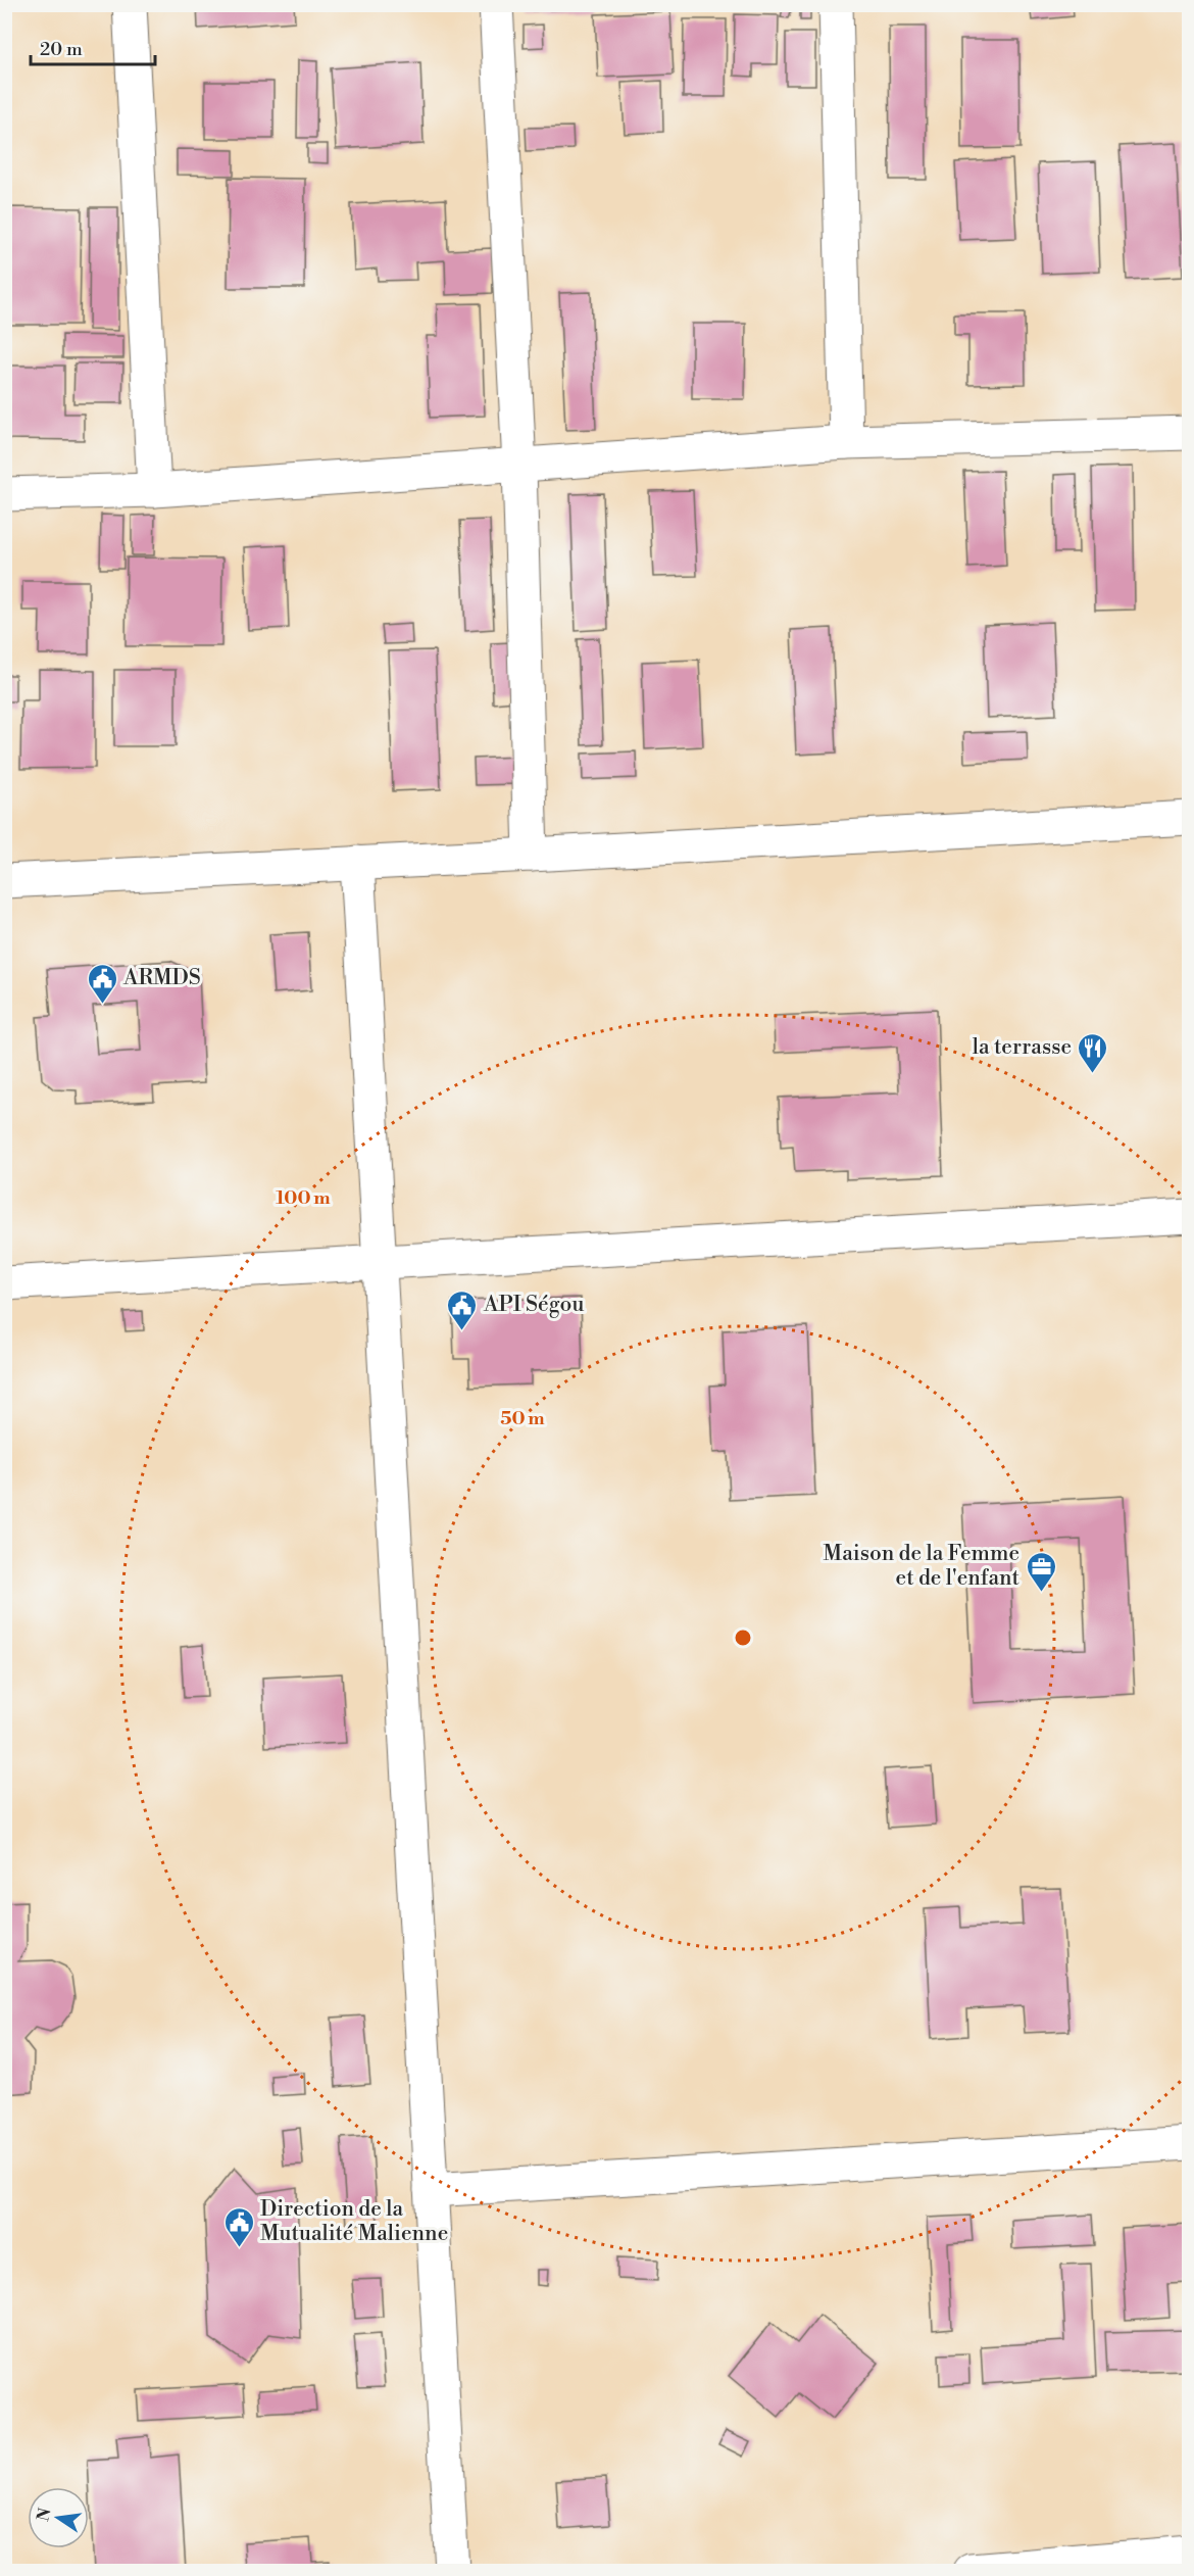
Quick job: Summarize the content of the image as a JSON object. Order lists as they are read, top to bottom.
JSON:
{
  "places": {
    "public building": ["ARMDS", "API Ségou", "Direction de la Mutualité Malienne"],
    "restaurant": ["la terrasse"],
    "office": ["Maison de la Femme et de l'enfant"]
  },
  "scale_bar": "20 m",
  "north": "left",
  "rings": ["100 m", "50 m"]
}
